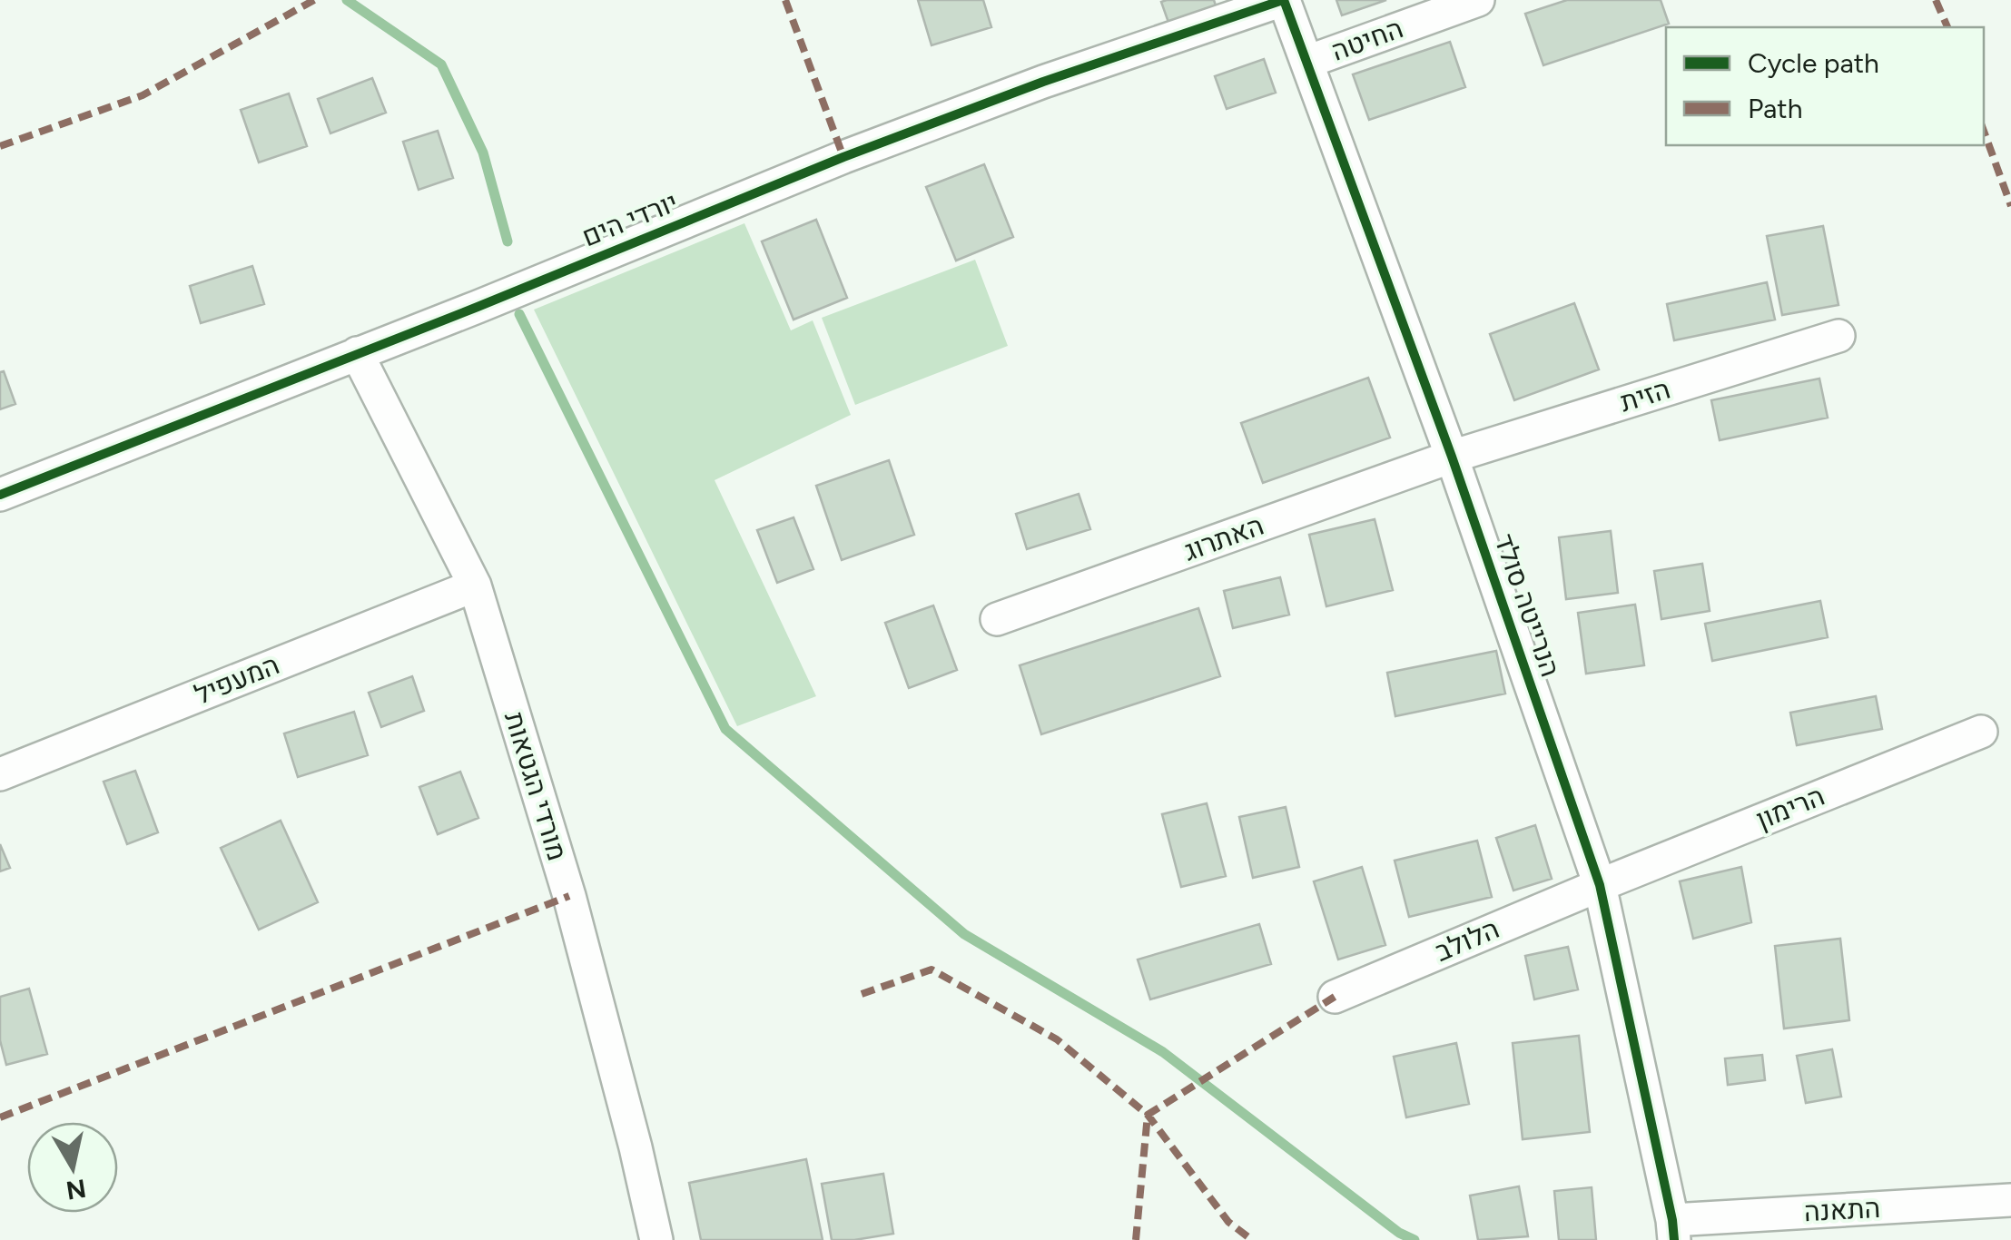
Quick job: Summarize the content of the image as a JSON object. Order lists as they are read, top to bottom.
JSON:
{
  "streets": {
    "street": [
      "החיטה",
      "יורדי הים",
      "הזית",
      "האתרוג",
      "הנרייטה סולד",
      "המעפיל",
      "מורדי הגטאות",
      "הרימון",
      "הלולב",
      "התאנה"
    ]
  },
  "crossings": [
    ["החיטה", "הנרייטה סולד"],
    ["יורדי הים", "הנרייטה סולד"],
    ["יורדי הים", "מורדי הגטאות"],
    ["הזית", "האתרוג"],
    ["הזית", "הנרייטה סולד"],
    ["האתרוג", "הנרייטה סולד"],
    ["הנרייטה סולד", "הרימון"],
    ["הנרייטה סולד", "הלולב"],
    ["הנרייטה סולד", "התאנה"],
    ["המעפיל", "מורדי הגטאות"],
    ["הרימון", "הלולב"]
  ],
  "legend": ["Cycle path", "Path"],
  "north": "bottom"
}
